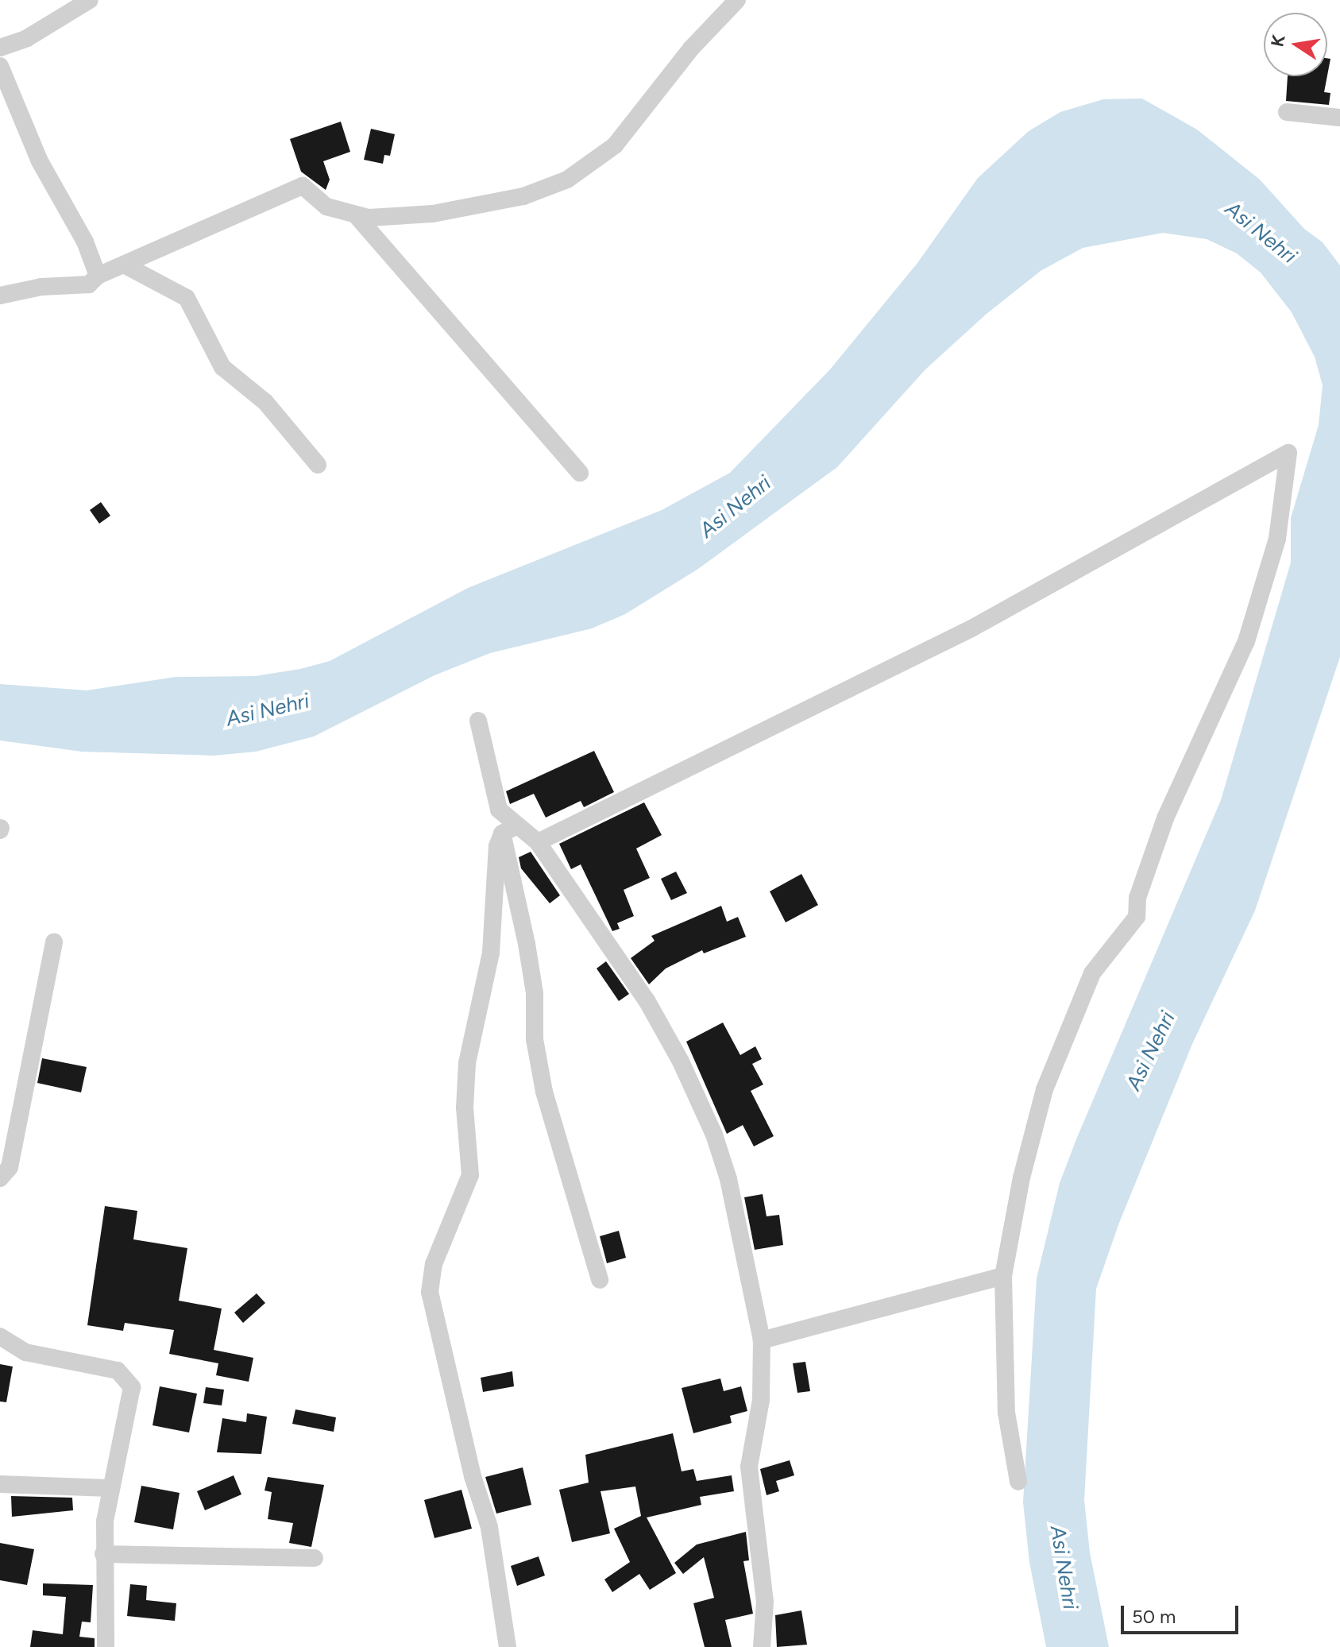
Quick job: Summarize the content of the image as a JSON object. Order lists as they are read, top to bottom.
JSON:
{
  "water": ["Asi Nehri"],
  "scale_bar": "50 m",
  "north": "left"
}
